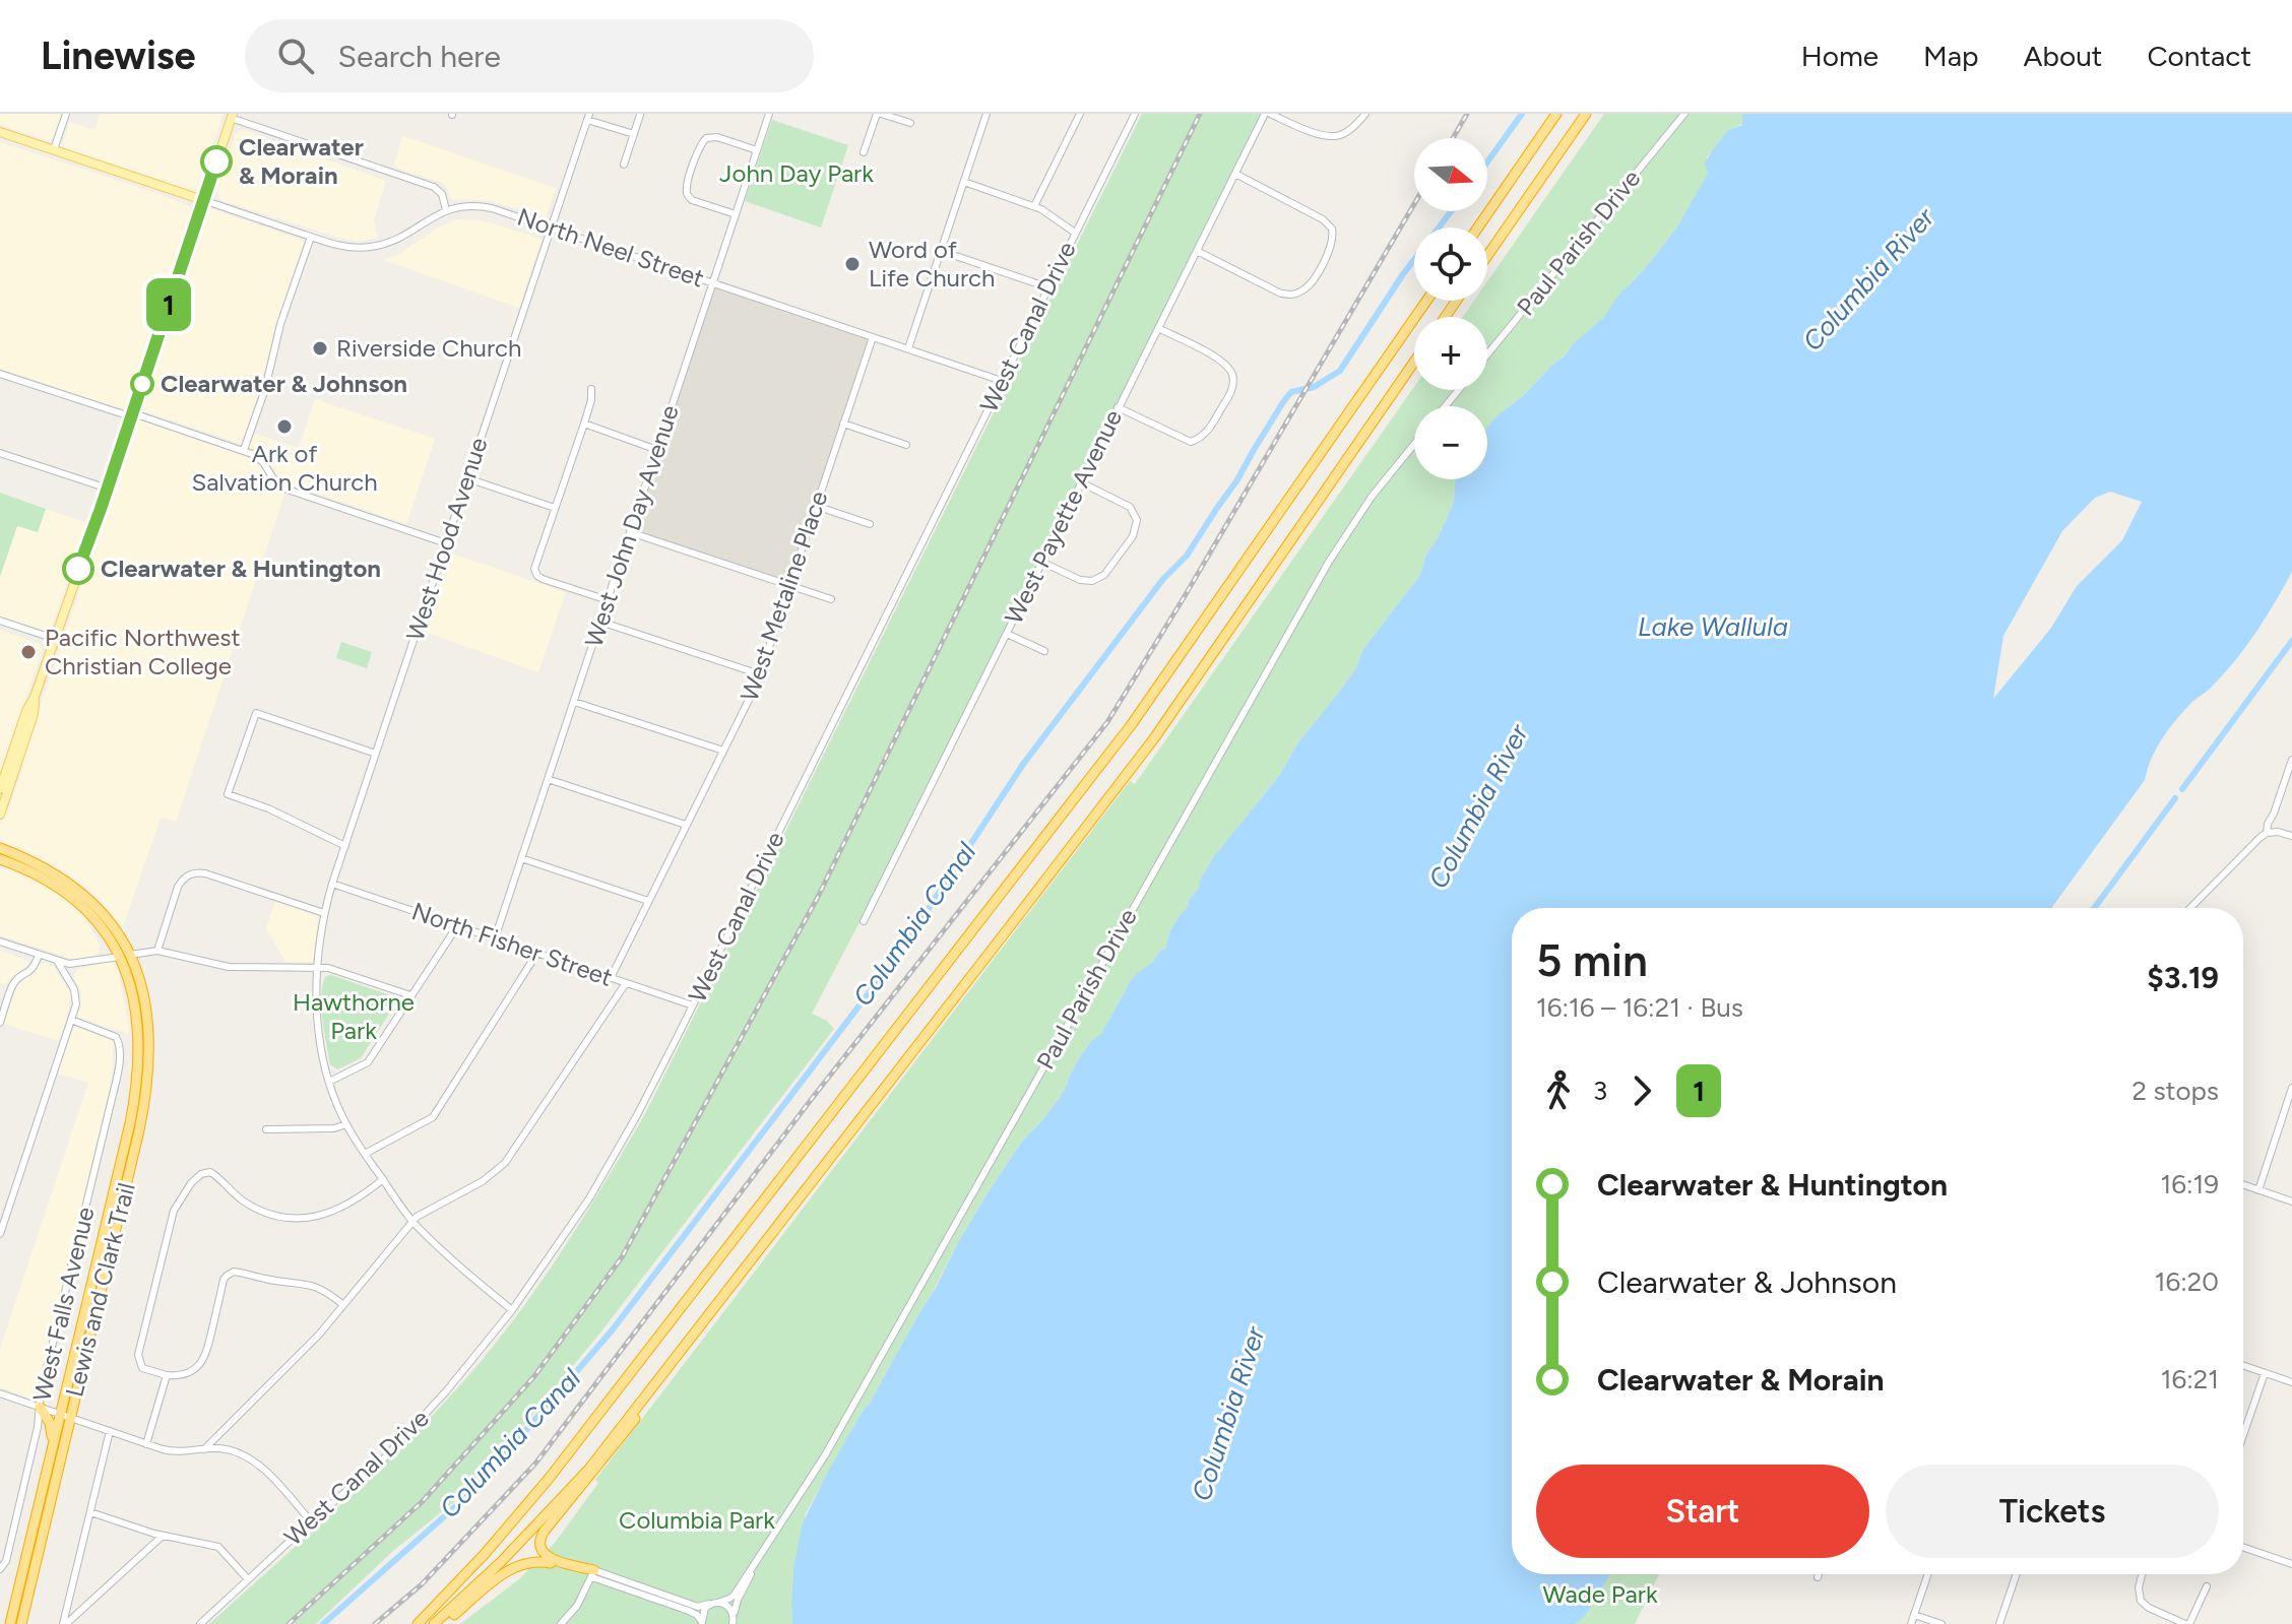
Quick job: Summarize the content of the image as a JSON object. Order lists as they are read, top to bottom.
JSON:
{
  "streets": {
    "highway": ["Lewis and Clark Trail"],
    "street": [
      "Paul Parish Drive",
      "North Neel Street",
      "West Canal Drive",
      "West Payette Avenue",
      "West John Day Avenue",
      "West Hood Avenue",
      "West Metaline Place",
      "North Fisher Street",
      "West Falls Avenue"
    ]
  },
  "crossings": [
    ["North Neel Street", "West Canal Drive"],
    ["North Neel Street", "West John Day Avenue"],
    ["North Neel Street", "West Hood Avenue"],
    ["North Neel Street", "West Metaline Place"],
    ["West Canal Drive", "West Hood Avenue"],
    ["West Canal Drive", "North Fisher Street"],
    ["West John Day Avenue", "North Fisher Street"],
    ["West Hood Avenue", "North Fisher Street"],
    ["West Metaline Place", "North Fisher Street"]
  ],
  "water": ["Columbia River", "Lake Wallula", "Columbia Canal"],
  "parks": [
    "John Day Park",
    "Hawthorne Park",
    "Columbia Park",
    "Wade Park"
  ],
  "places": [
    "Clearwater & Morain",
    "Word of Life Church",
    "Riverside Church",
    "Clearwater & Johnson",
    "Ark of Salvation Church",
    "Clearwater & Huntington",
    "Pacific Northwest Christian College"
  ],
  "lines": ["bus line 1"],
  "north": "right",
  "page": {
    "header": "Linewise",
    "search": "Search here",
    "nav": [
      "Home",
      "Map",
      "About",
      "Contact"
    ],
    "on_map": "1",
    "map_buttons": ["+", "−"],
    "heading": ["5 min", "16:16 – 16:21 · Bus", "$3.19"],
    "legs": ["3", "1", "2 stops"],
    "list": [
      {
        "name": "Clearwater & Huntington",
        "value": "16:19"
      },
      {
        "name": "Clearwater & Johnson",
        "value": "16:20"
      },
      {
        "name": "Clearwater & Morain",
        "value": "16:21"
      }
    ],
    "buttons": ["Start", "Tickets"]
  }
}
